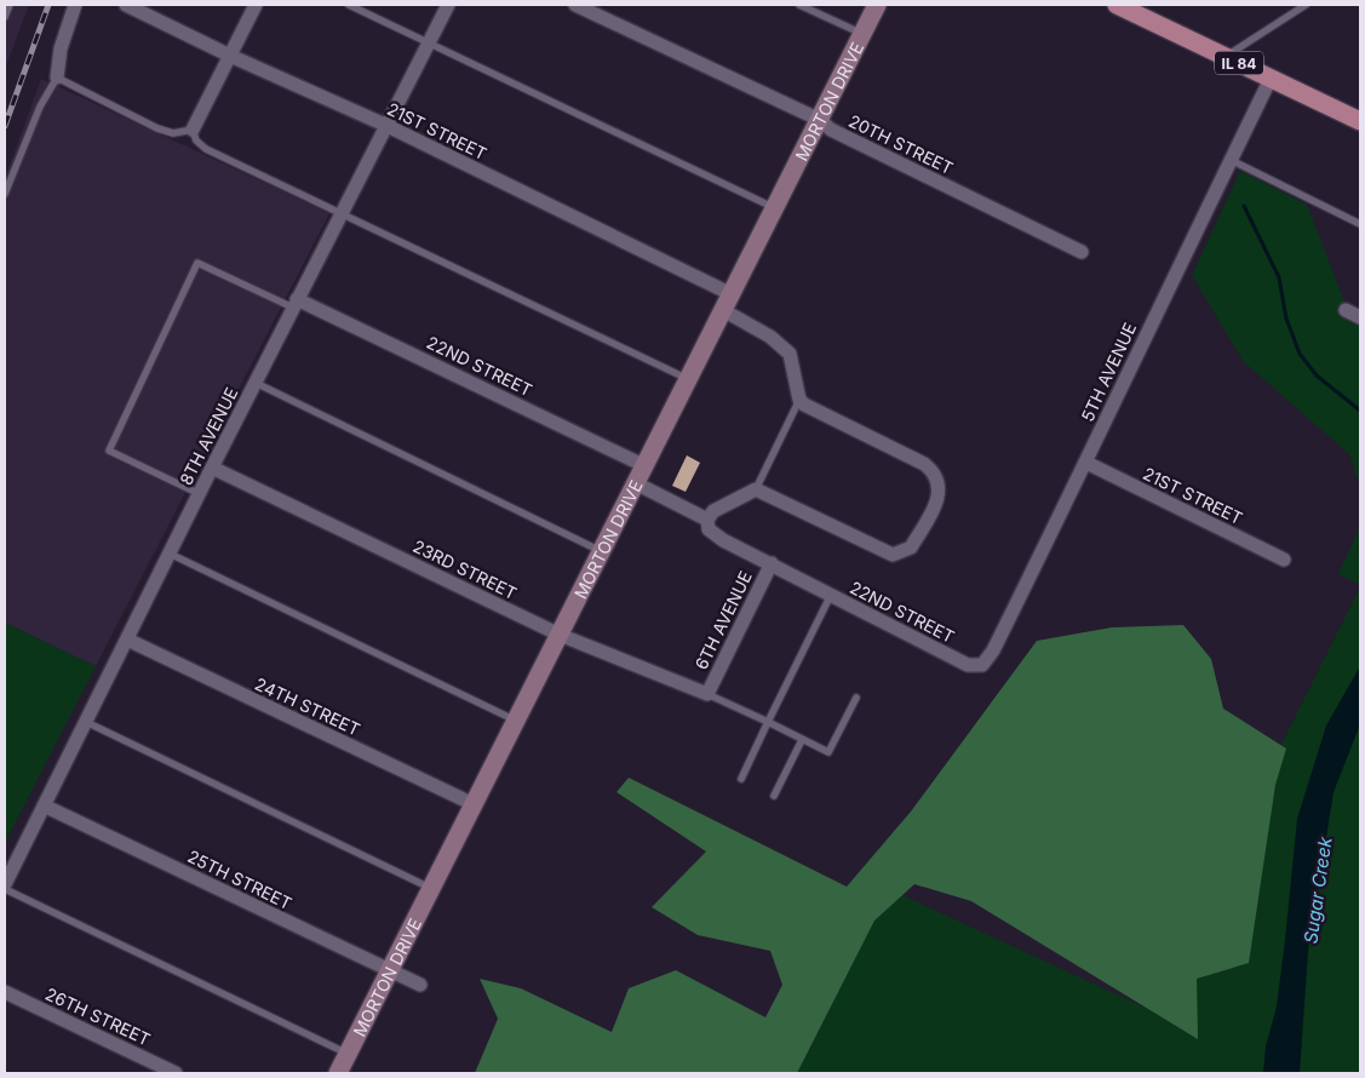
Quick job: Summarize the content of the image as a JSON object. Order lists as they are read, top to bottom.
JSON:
{
  "streets": {
    "main road": ["IL 84"],
    "street": [
      "MORTON DRIVE",
      "21ST STREET",
      "20TH STREET",
      "22ND STREET",
      "5TH AVENUE",
      "8TH AVENUE",
      "23RD STREET",
      "6TH AVENUE",
      "24TH STREET",
      "25TH STREET",
      "26TH STREET"
    ]
  },
  "crossings": [
    ["IL 84", "5TH AVENUE"],
    ["MORTON DRIVE", "21ST STREET"],
    ["MORTON DRIVE", "20TH STREET"],
    ["MORTON DRIVE", "22ND STREET"],
    ["MORTON DRIVE", "23RD STREET"],
    ["MORTON DRIVE", "24TH STREET"],
    ["MORTON DRIVE", "25TH STREET"],
    ["21ST STREET", "5TH AVENUE"],
    ["21ST STREET", "8TH AVENUE"],
    ["22ND STREET", "5TH AVENUE"],
    ["22ND STREET", "8TH AVENUE"],
    ["22ND STREET", "6TH AVENUE"],
    ["8TH AVENUE", "23RD STREET"],
    ["8TH AVENUE", "24TH STREET"],
    ["8TH AVENUE", "25TH STREET"],
    ["23RD STREET", "6TH AVENUE"]
  ],
  "water": ["Sugar Creek"]
}
